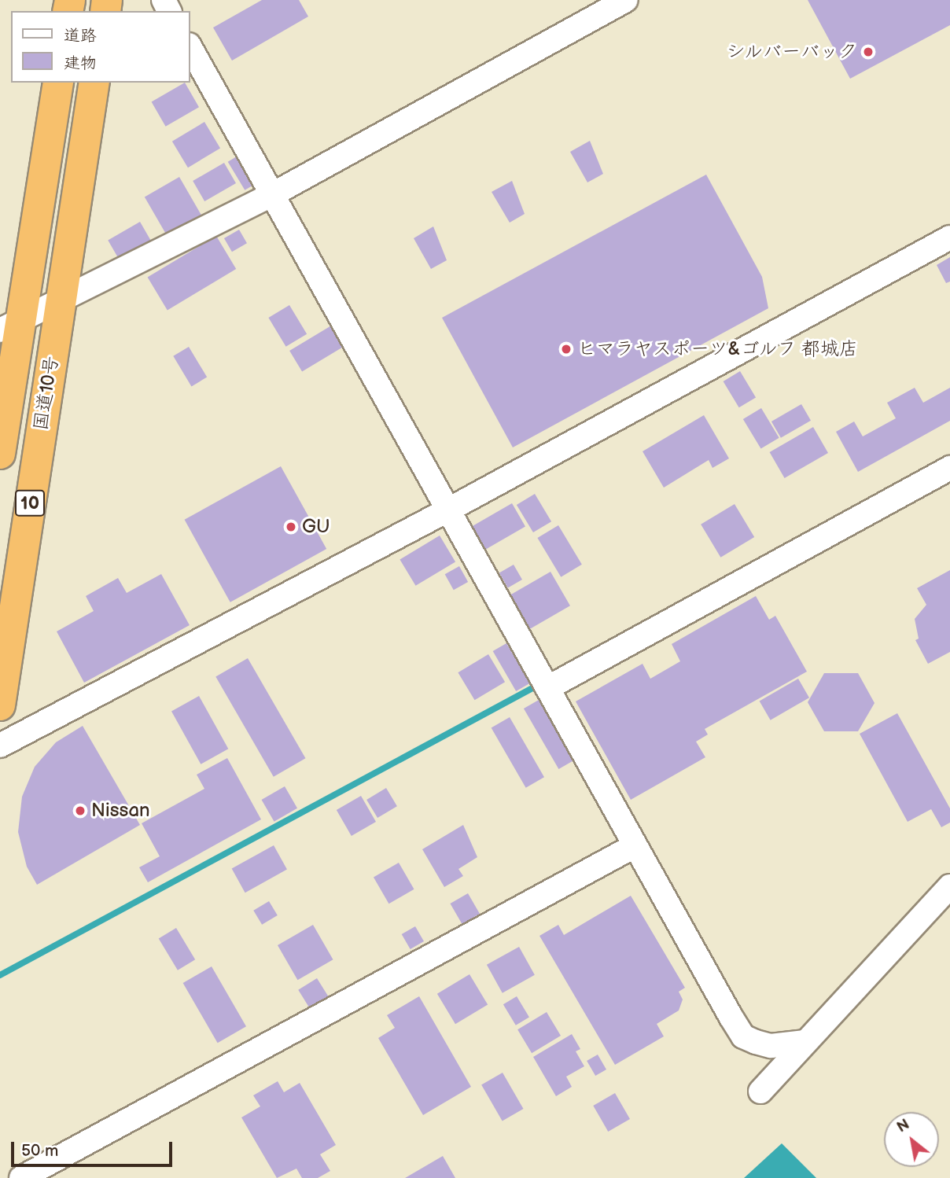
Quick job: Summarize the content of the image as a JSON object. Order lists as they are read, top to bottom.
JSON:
{
  "streets": {
    "highway": ["国道10号", "10"]
  },
  "places": [
    "シルバーバック",
    "ヒマラヤスポーツ&ゴルフ 都城店",
    "GU",
    "Nissan"
  ],
  "legend": ["道路", "建物"],
  "scale_bar": "50 m",
  "north": "top left"
}
